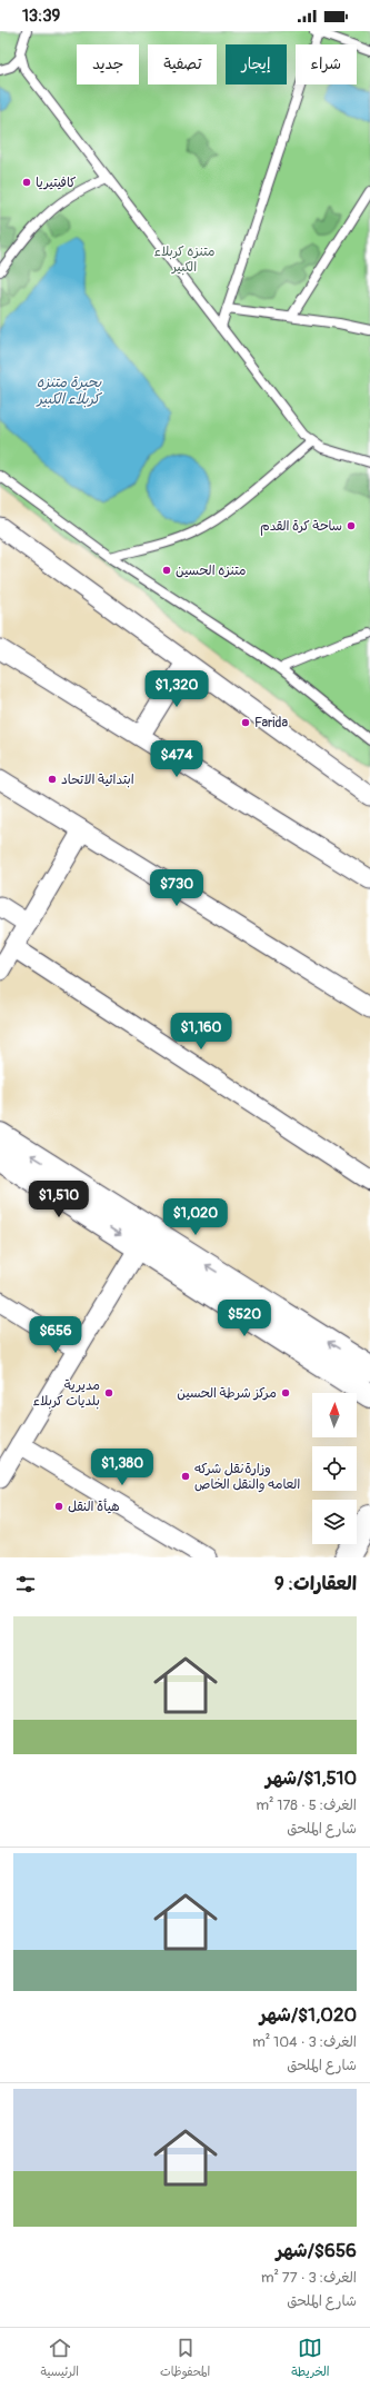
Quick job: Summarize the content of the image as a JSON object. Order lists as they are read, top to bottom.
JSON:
{
  "water": ["بحيرة متنزه كربلاء الكبير"],
  "parks": ["متنزه كربلاء الكبير"],
  "places": [
    "كافيتيريا",
    "ساحة كرة القدم",
    "متنزه الحسين",
    "Farida",
    "ابتدائية الاتحاد",
    "مديرية بلديات كربلاء",
    "مركز شرطة الحسين",
    "وزارةنقل شركه العامه والنقل الخاص",
    "هيأة النقل"
  ],
  "north": "top",
  "page": {
    "status": "13:39",
    "chip": [
      "شراء",
      "إيجار",
      "تصفية",
      "جديد"
    ],
    "price": [
      "$1,320",
      "$474",
      "$730",
      "$1,160",
      "$1,510",
      "$1,020",
      "$520",
      "$656",
      "$1,380"
    ],
    "heading": "العقارات: 9",
    "list": [
      {
        "name": "$1,510/شهر",
        "note": "الغرف: 5 · 178 m² · شارع الملحق"
      },
      {
        "name": "$1,020/شهر",
        "note": "الغرف: 3 · 104 m² · شارع الملحق"
      },
      {
        "name": "$656/شهر",
        "note": "الغرف: 3 · 77 m² · شارع الملحق"
      }
    ],
    "tabs": ["الخريطة", "المحفوظات", "الرئيسية"]
  }
}
